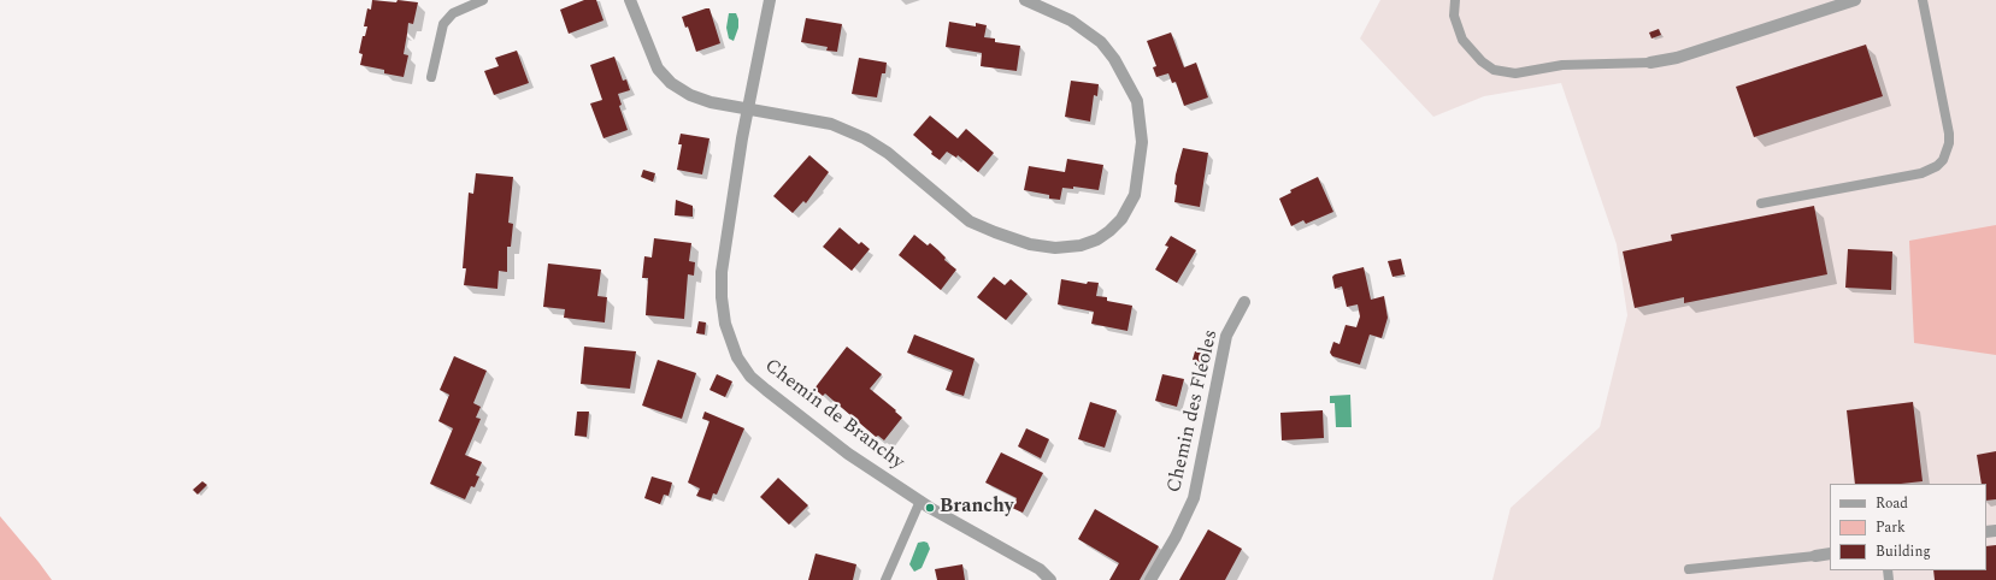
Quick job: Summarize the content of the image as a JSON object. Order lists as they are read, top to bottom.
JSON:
{
  "streets": {
    "street": ["Chemin des Fléoles", "Chemin de Branchy"]
  },
  "places": ["Branchy"],
  "legend": ["Road", "Park", "Building"]
}
